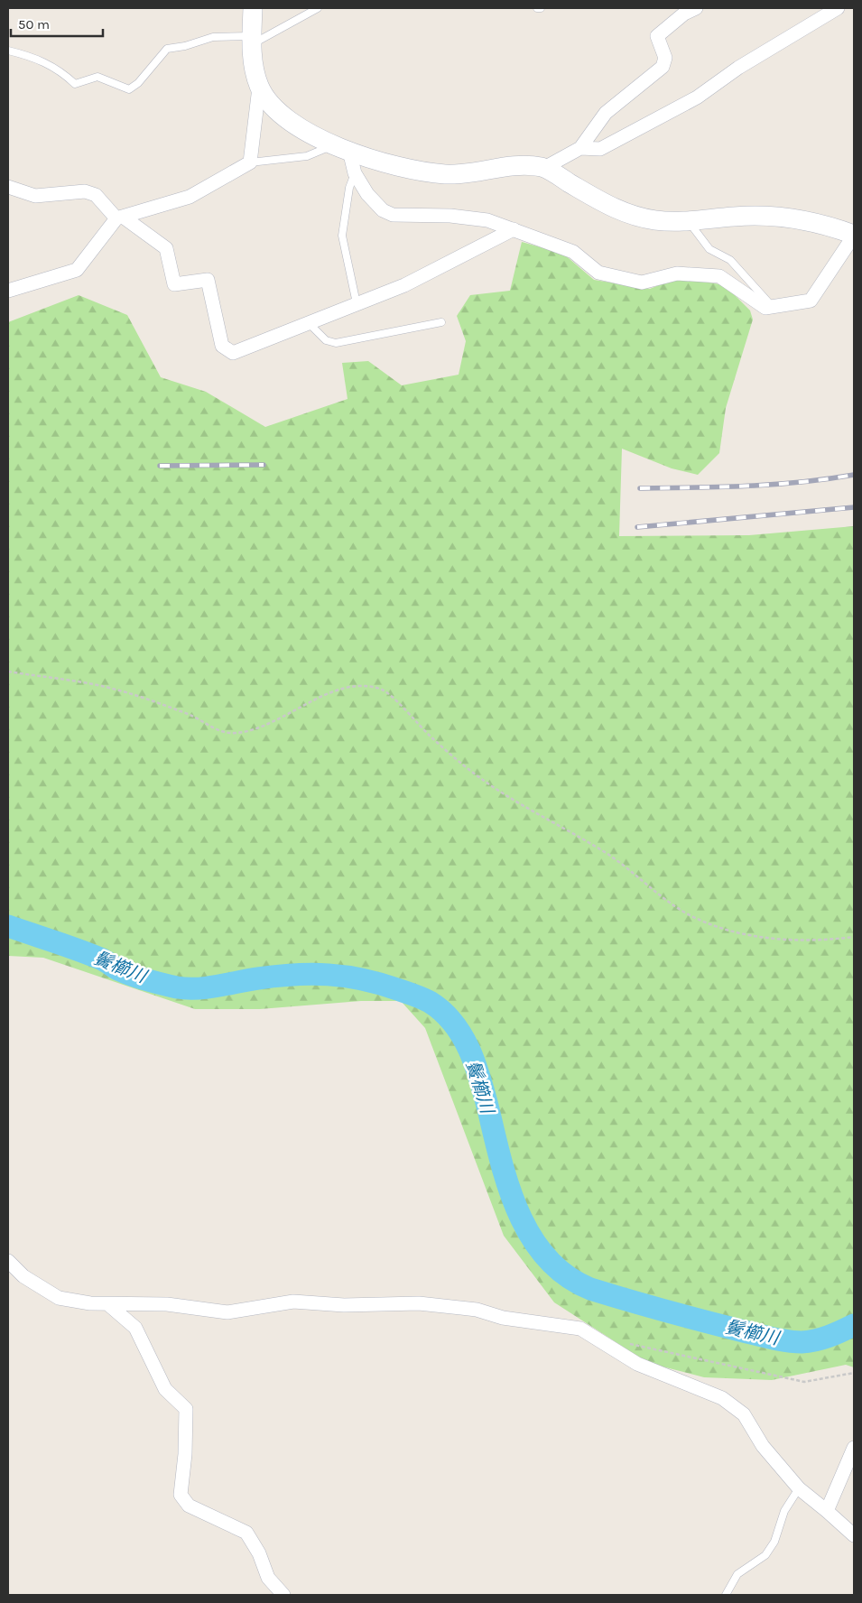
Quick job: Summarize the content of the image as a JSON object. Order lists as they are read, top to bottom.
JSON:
{
  "water": ["鬢櫛川"],
  "scale_bar": "50 m"
}
